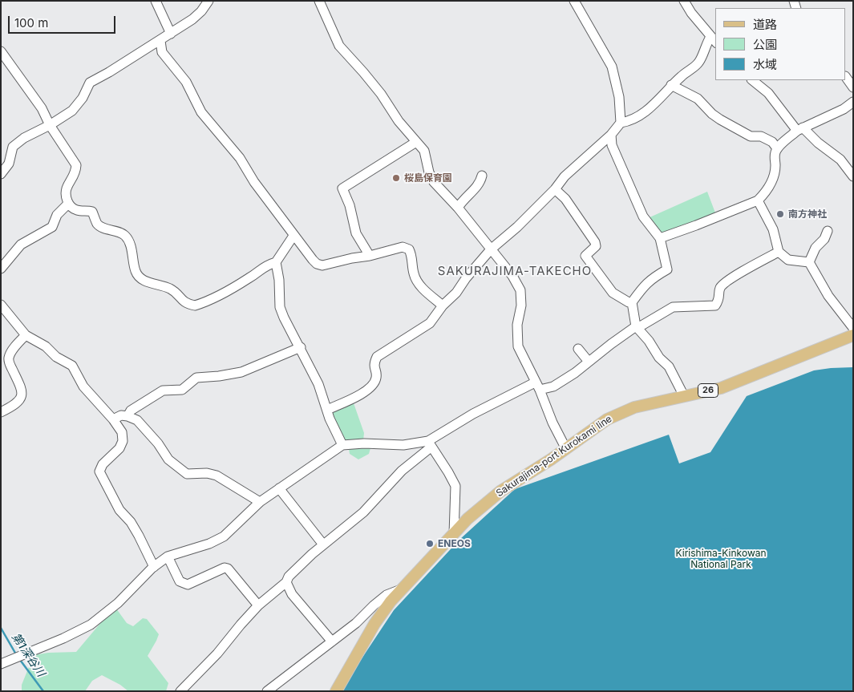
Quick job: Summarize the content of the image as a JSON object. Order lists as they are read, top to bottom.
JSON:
{
  "streets": {
    "main road": ["26", "Sakurajima-port Kurokami line"]
  },
  "districts": ["SAKURAJIMA-TAKECHO"],
  "water": ["第1深谷川"],
  "parks": ["Kirishima-Kinkowan National Park"],
  "places": ["桜島保育園", "南方神社", "ENEOS"],
  "legend": ["道路", "公園", "水域"],
  "scale_bar": "100 m"
}
